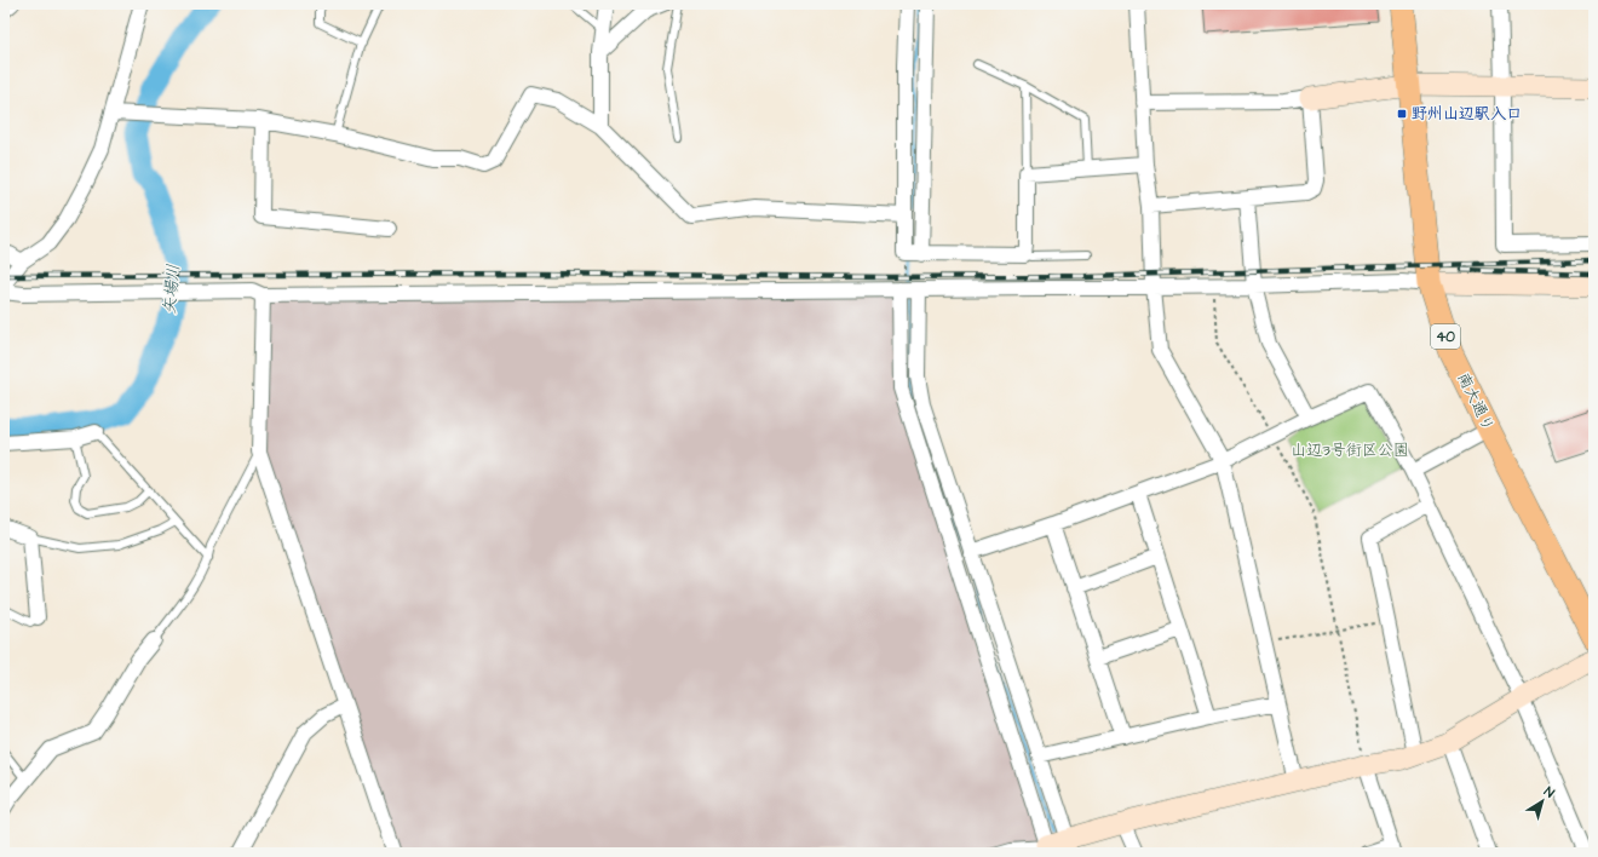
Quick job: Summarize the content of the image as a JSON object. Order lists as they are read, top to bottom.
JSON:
{
  "streets": {
    "main road": ["40", "南大通り"]
  },
  "water": ["矢場川"],
  "parks": ["山辺3号街区公園"],
  "places": {
    "transit": ["野州山辺駅入口"]
  },
  "north": "top right"
}
